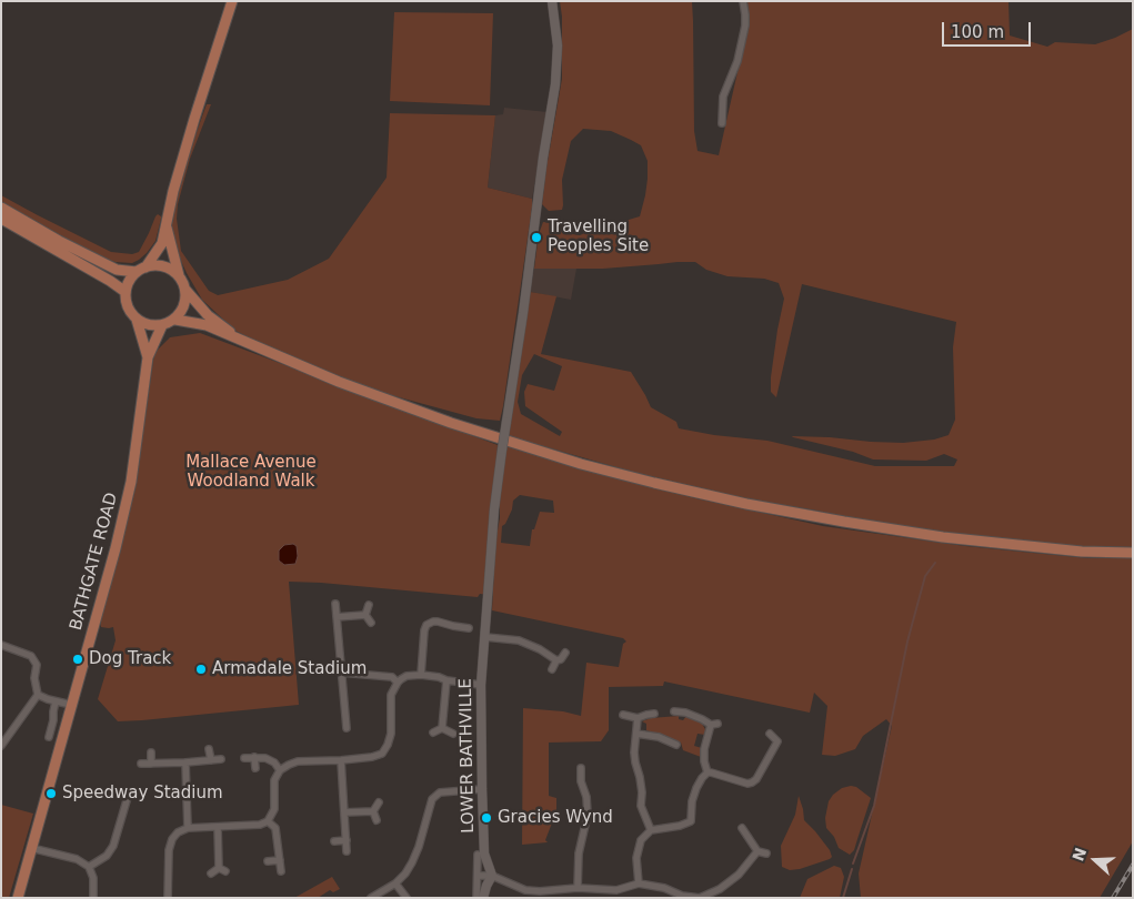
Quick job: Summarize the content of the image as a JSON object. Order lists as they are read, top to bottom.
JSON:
{
  "streets": {
    "main road": ["BATHGATE ROAD", "LOWER BATHVILLE"]
  },
  "parks": ["Mallace Avenue Woodland Walk"],
  "places": [
    "Travelling Peoples Site",
    "Dog Track",
    "Armadale Stadium",
    "Speedway Stadium",
    "Gracies Wynd"
  ],
  "scale_bar": "100 m",
  "north": "left"
}
